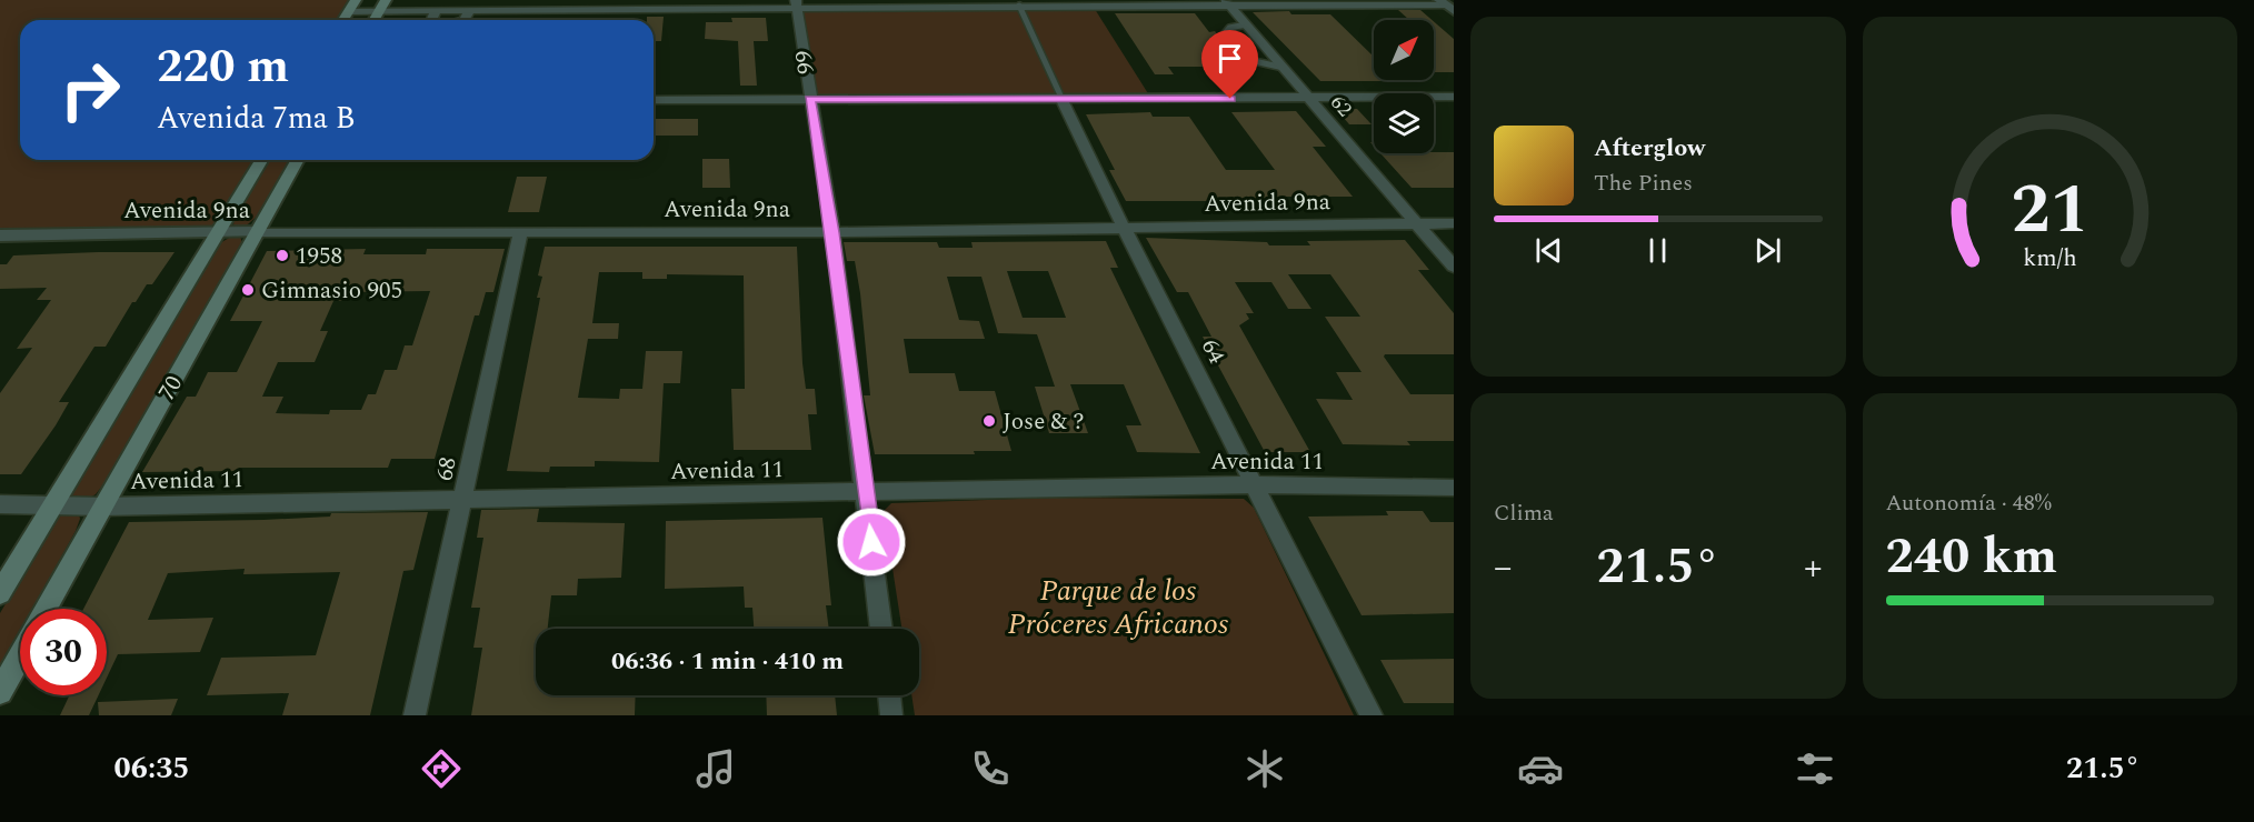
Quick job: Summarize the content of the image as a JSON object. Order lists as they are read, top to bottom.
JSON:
{
  "streets": {
    "main road": ["70"],
    "street": [
      "66",
      "62",
      "Avenida 9na",
      "64",
      "Avenida 11",
      "68"
    ]
  },
  "crossings": [
    ["66", "Avenida 9na"],
    ["66", "Avenida 11"],
    ["62", "Avenida 9na"],
    ["Avenida 9na", "64"],
    ["Avenida 9na", "70"],
    ["Avenida 9na", "68"],
    ["64", "Avenida 11"],
    ["70", "Avenida 11"],
    ["Avenida 11", "68"]
  ],
  "parks": ["Parque de los Próceres Africanos"],
  "places": ["1958", "Gimnasio 905", "Jose & ?"],
  "north": "top right",
  "page": {
    "turn": ["220 m", "Avenida 7ma B"],
    "song": ["Afterglow", "The Pines"],
    "tile": [
      "Clima",
      ["Autonomía · 48%", "240 km"]
    ],
    "heat": ["−", "21.5°", "+"],
    "limit": "30",
    "trip": "06:36 · 1 min · 410 m",
    "tabs": ["06:35", "21.5°"],
    "gauge": ["21", "km/h"]
  }
}
